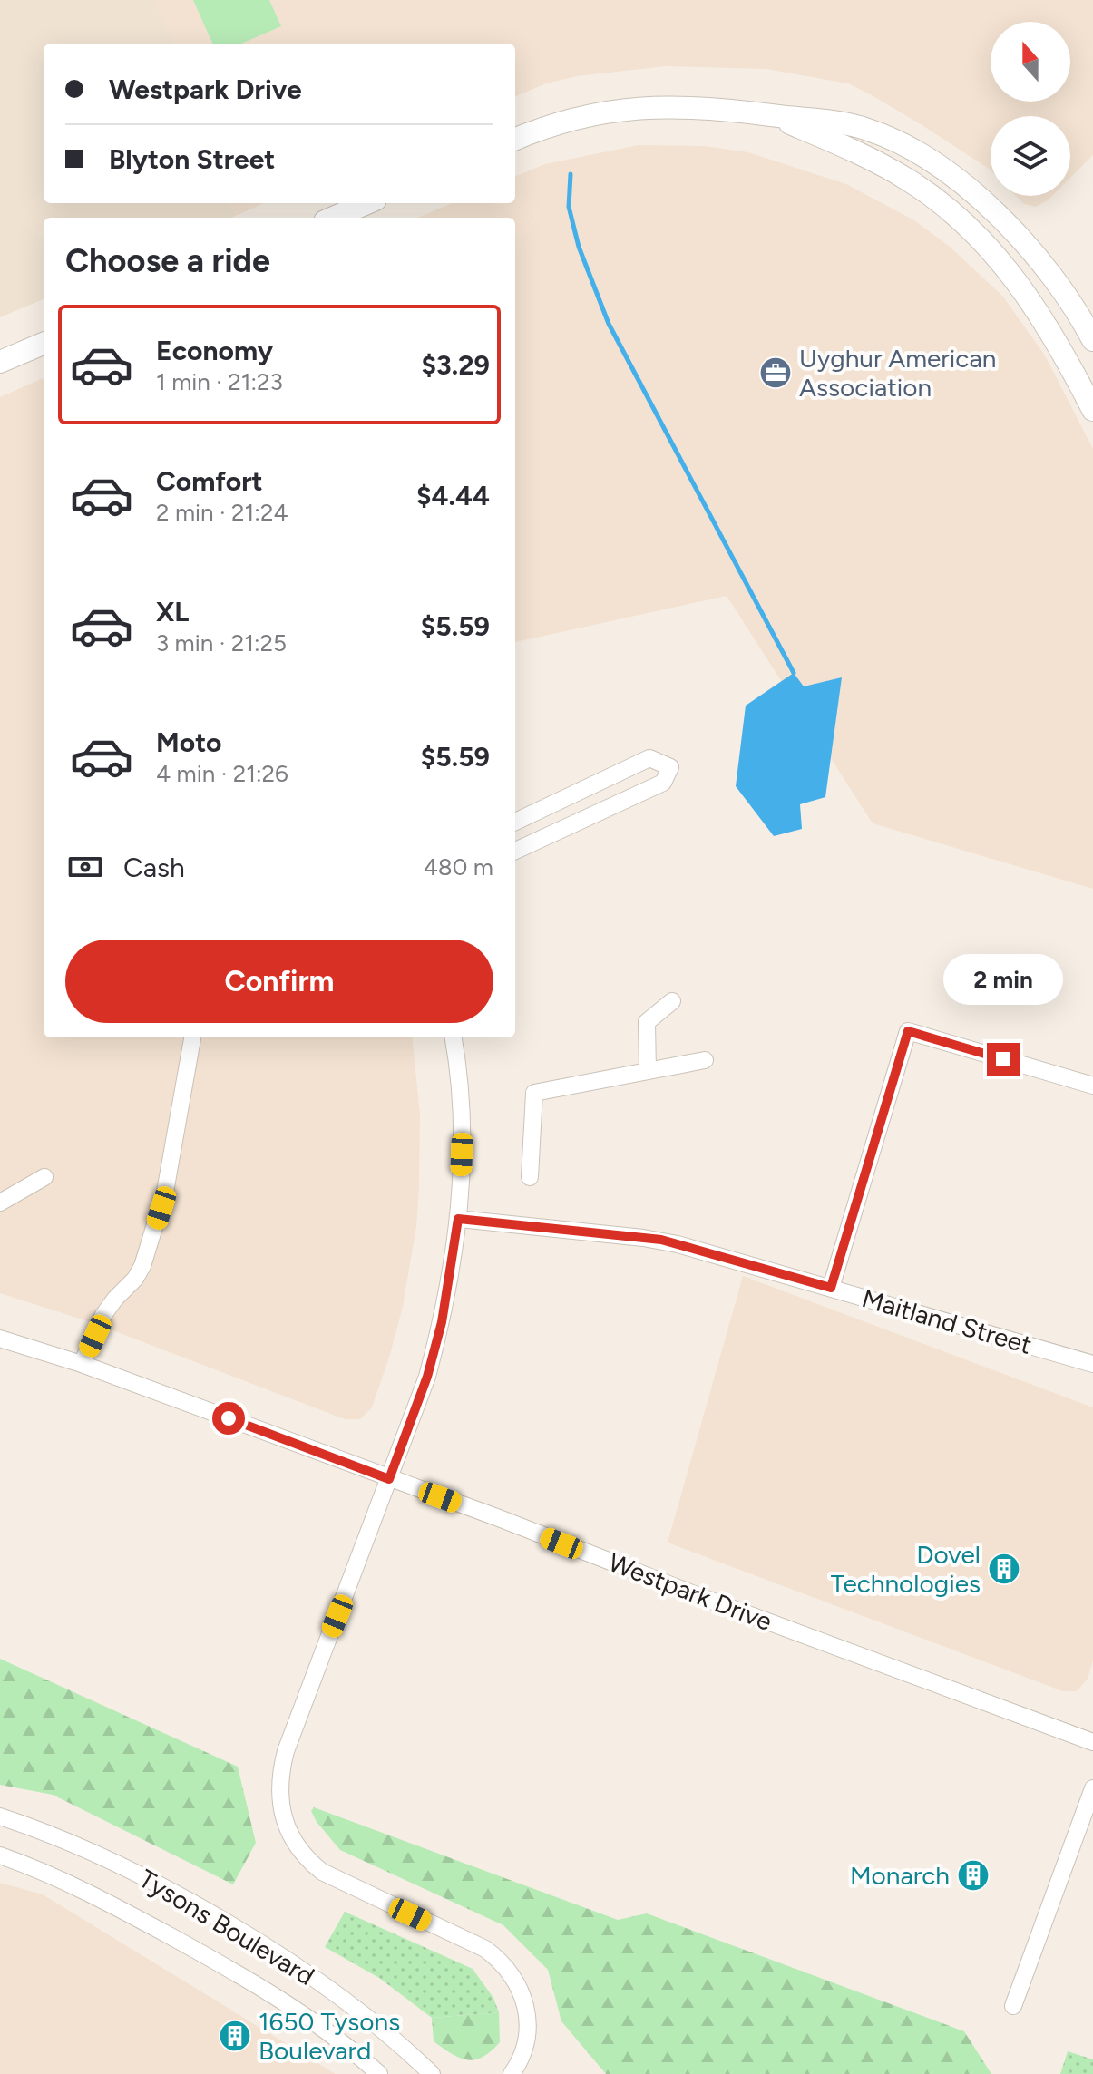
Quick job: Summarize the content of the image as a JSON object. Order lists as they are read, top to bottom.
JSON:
{
  "streets": {
    "street": ["Maitland Street", "Westpark Drive", "Tysons Boulevard"]
  },
  "places": {
    "office": ["Uyghur American Association"],
    "building": ["Dovel Technologies", "Monarch", "1650 Tysons Boulevard"]
  },
  "north": "top",
  "page": {
    "banner": ["Westpark Drive", "Blyton Street"],
    "heading": "Choose a ride",
    "list": [
      {
        "name": "Economy",
        "note": "1 min · 21:23",
        "value": "$3.29"
      },
      {
        "name": "Comfort",
        "note": "2 min · 21:24",
        "value": "$4.44"
      },
      {
        "name": "XL",
        "note": "3 min · 21:25",
        "value": "$5.59"
      },
      {
        "name": "Moto",
        "note": "4 min · 21:26",
        "value": "$5.59"
      }
    ],
    "pay": ["Cash", "480 m"],
    "buttons": "Confirm",
    "bubble": "2 min"
  }
}
